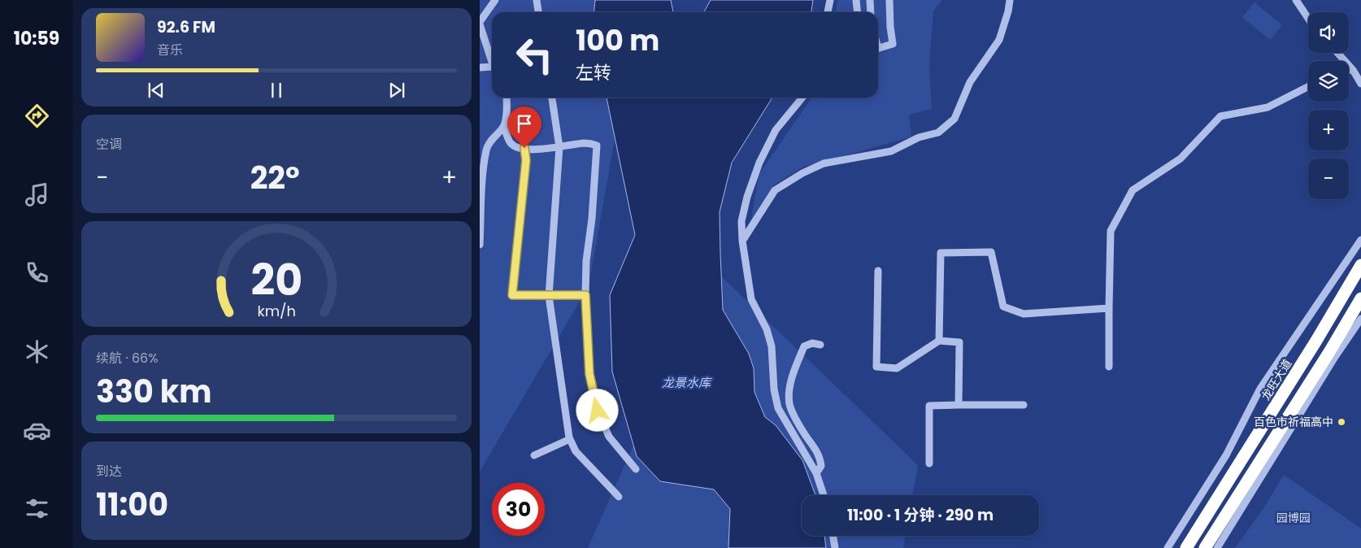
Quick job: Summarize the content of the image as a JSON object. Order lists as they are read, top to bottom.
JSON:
{
  "streets": {
    "highway": ["龙旺大道"]
  },
  "water": ["龙景水库"],
  "parks": ["园博园"],
  "places": ["百色市祈福高中"],
  "page": {
    "tabs": "10:59",
    "map_buttons": ["+", "−"],
    "turn": ["100 m", "左转"],
    "song": ["92.6 FM", "音乐"],
    "tile": [
      "空调",
      ["续航 · 66%", "330 km"],
      ["到达", "11:00"]
    ],
    "heat": ["−", "22°", "+"],
    "limit": "30",
    "trip": "11:00 · 1 分钟 · 290 m",
    "gauge": ["20", "km/h"]
  }
}
